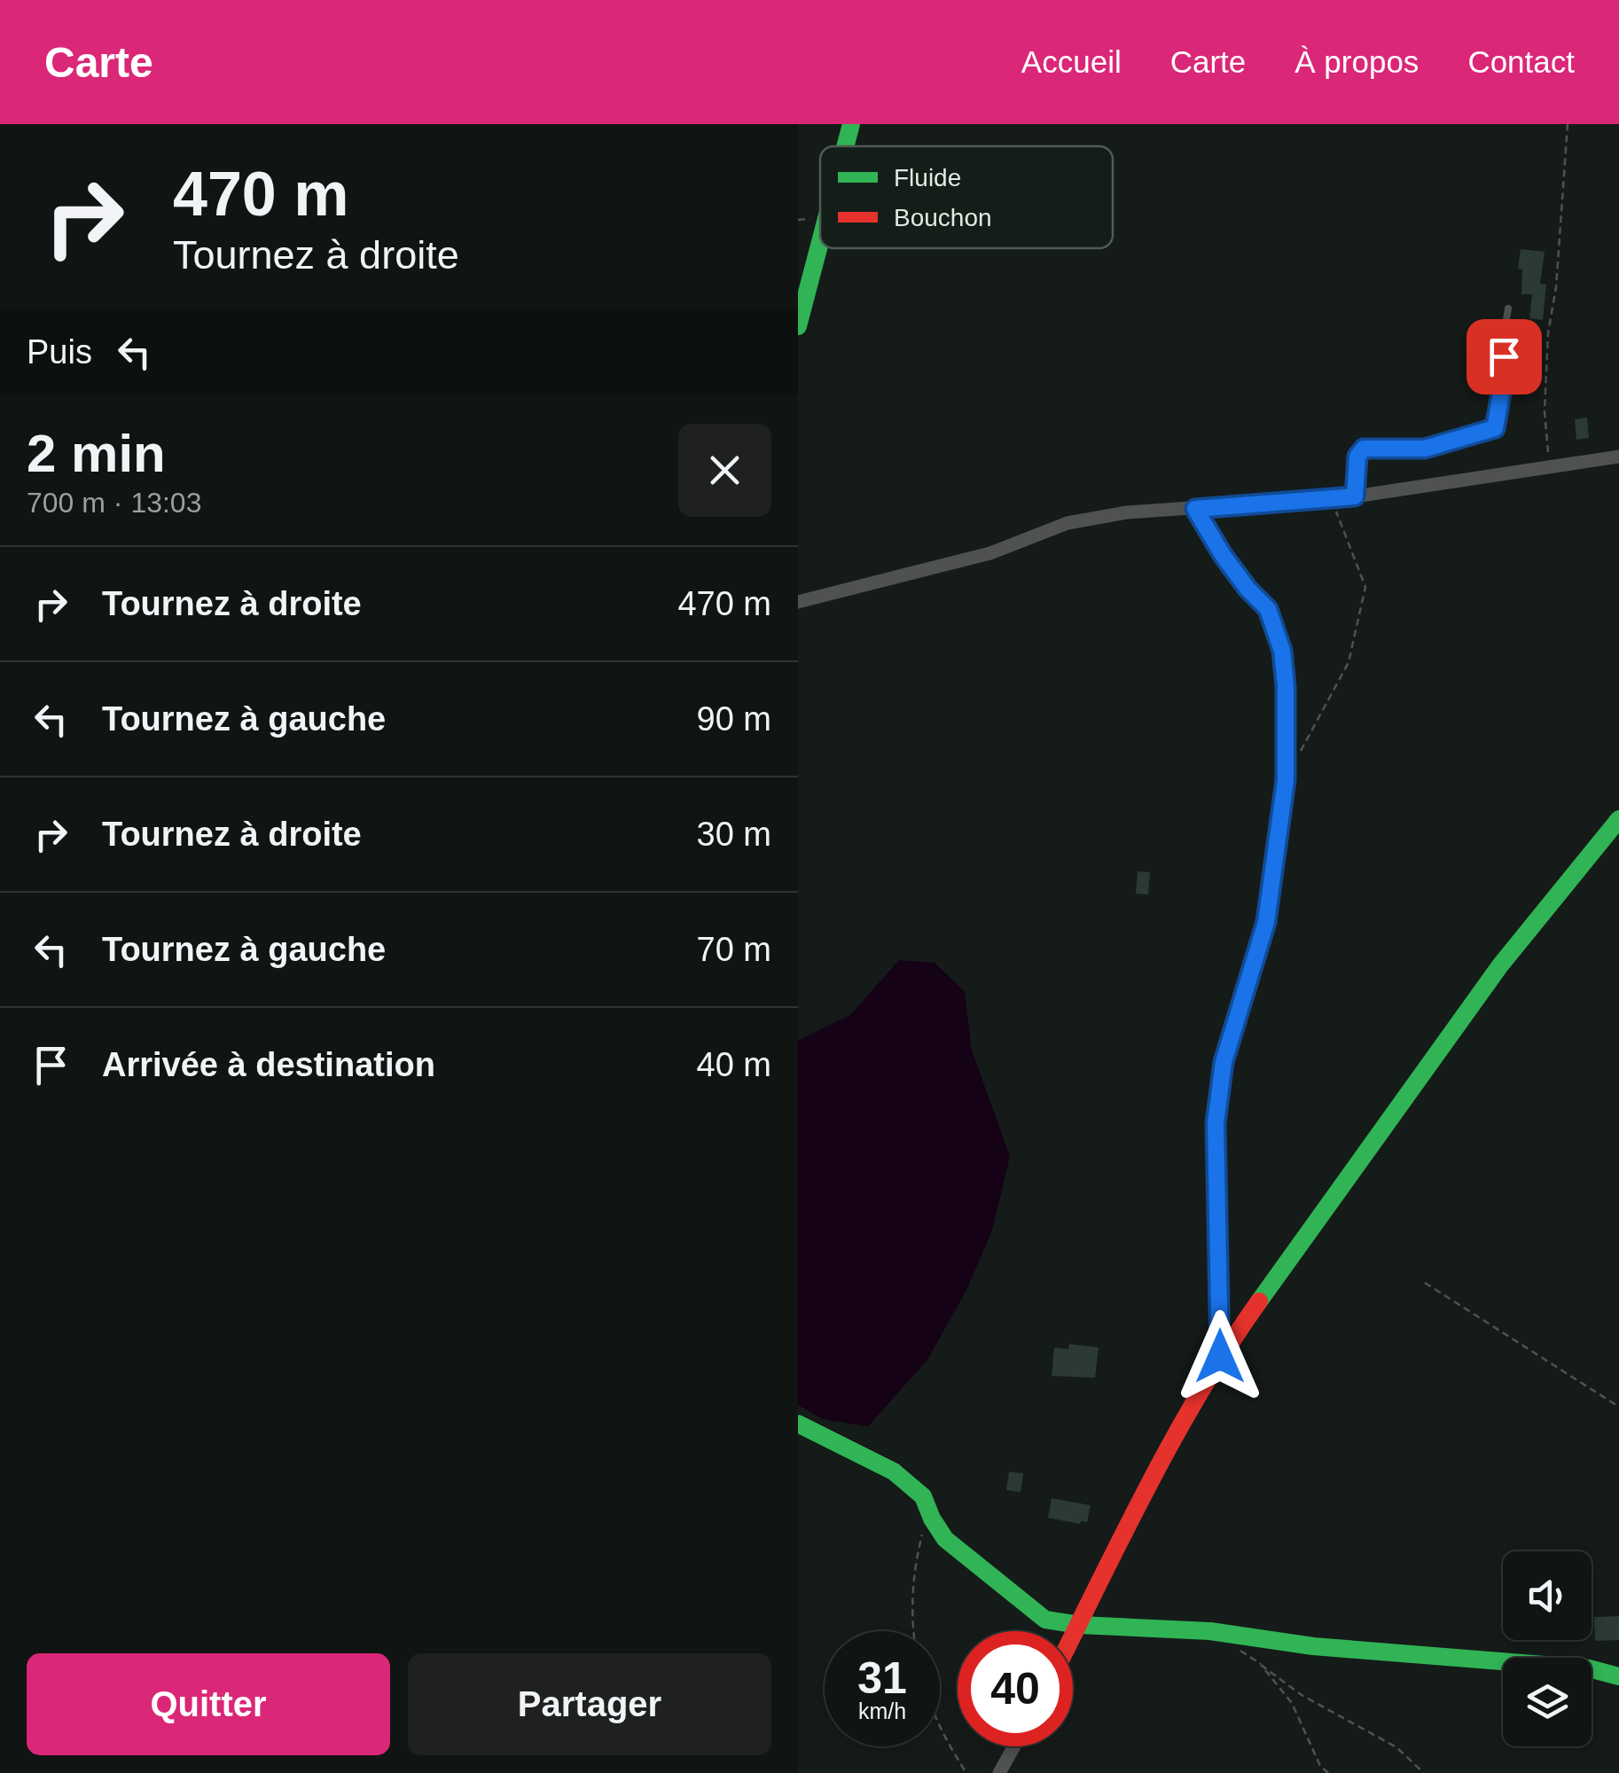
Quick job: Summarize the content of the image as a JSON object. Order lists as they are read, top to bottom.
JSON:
{
  "legend": ["Fluide", "Bouchon"],
  "page": {
    "header": "Carte",
    "nav": [
      "Accueil",
      "Carte",
      "À propos",
      "Contact"
    ],
    "turn": ["470 m", "Tournez à droite"],
    "then": "Puis",
    "heading": ["2 min", "700 m · 13:03"],
    "list": [
      {
        "name": "Tournez à droite",
        "value": "470 m"
      },
      {
        "name": "Tournez à gauche",
        "value": "90 m"
      },
      {
        "name": "Tournez à droite",
        "value": "30 m"
      },
      {
        "name": "Tournez à gauche",
        "value": "70 m"
      },
      {
        "name": "Arrivée à destination",
        "value": "40 m"
      }
    ],
    "speed": "31 km/h",
    "limit": "40",
    "buttons": ["Quitter", "Partager"]
  }
}
